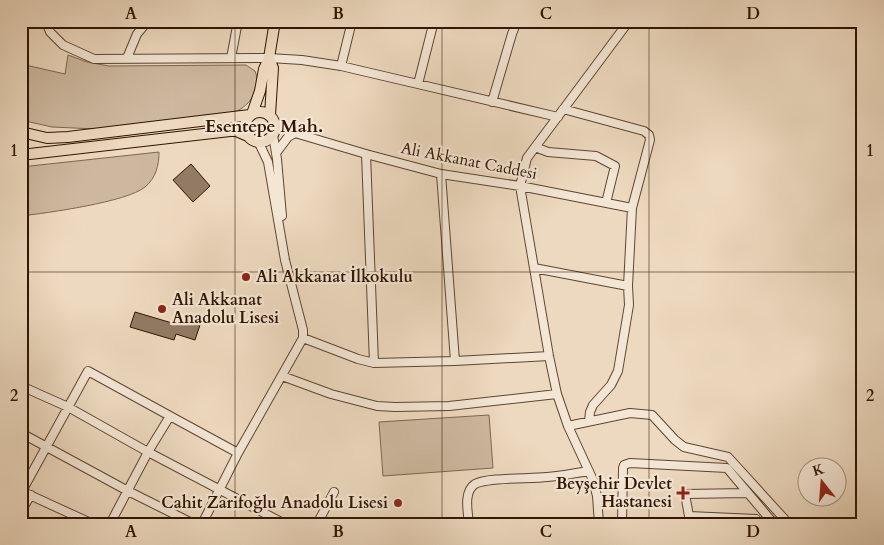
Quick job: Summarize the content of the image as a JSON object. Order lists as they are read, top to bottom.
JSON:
{
  "streets": {
    "street": ["Ali Akkanat Caddesi"]
  },
  "districts": ["Esentepe Mah."],
  "places": {
    "other": ["Ali Akkanat İlkokulu", "Ali Akkanat Anadolu Lisesi", "Cahit Zarifoğlu Anadolu Lisesi"],
    "health": ["Beyşehir Devlet Hastanesi"]
  },
  "north": "top",
  "grid": {
    "columns": [
      "A",
      "B",
      "C",
      "D"
    ],
    "rows": ["1", "2"]
  }
}
